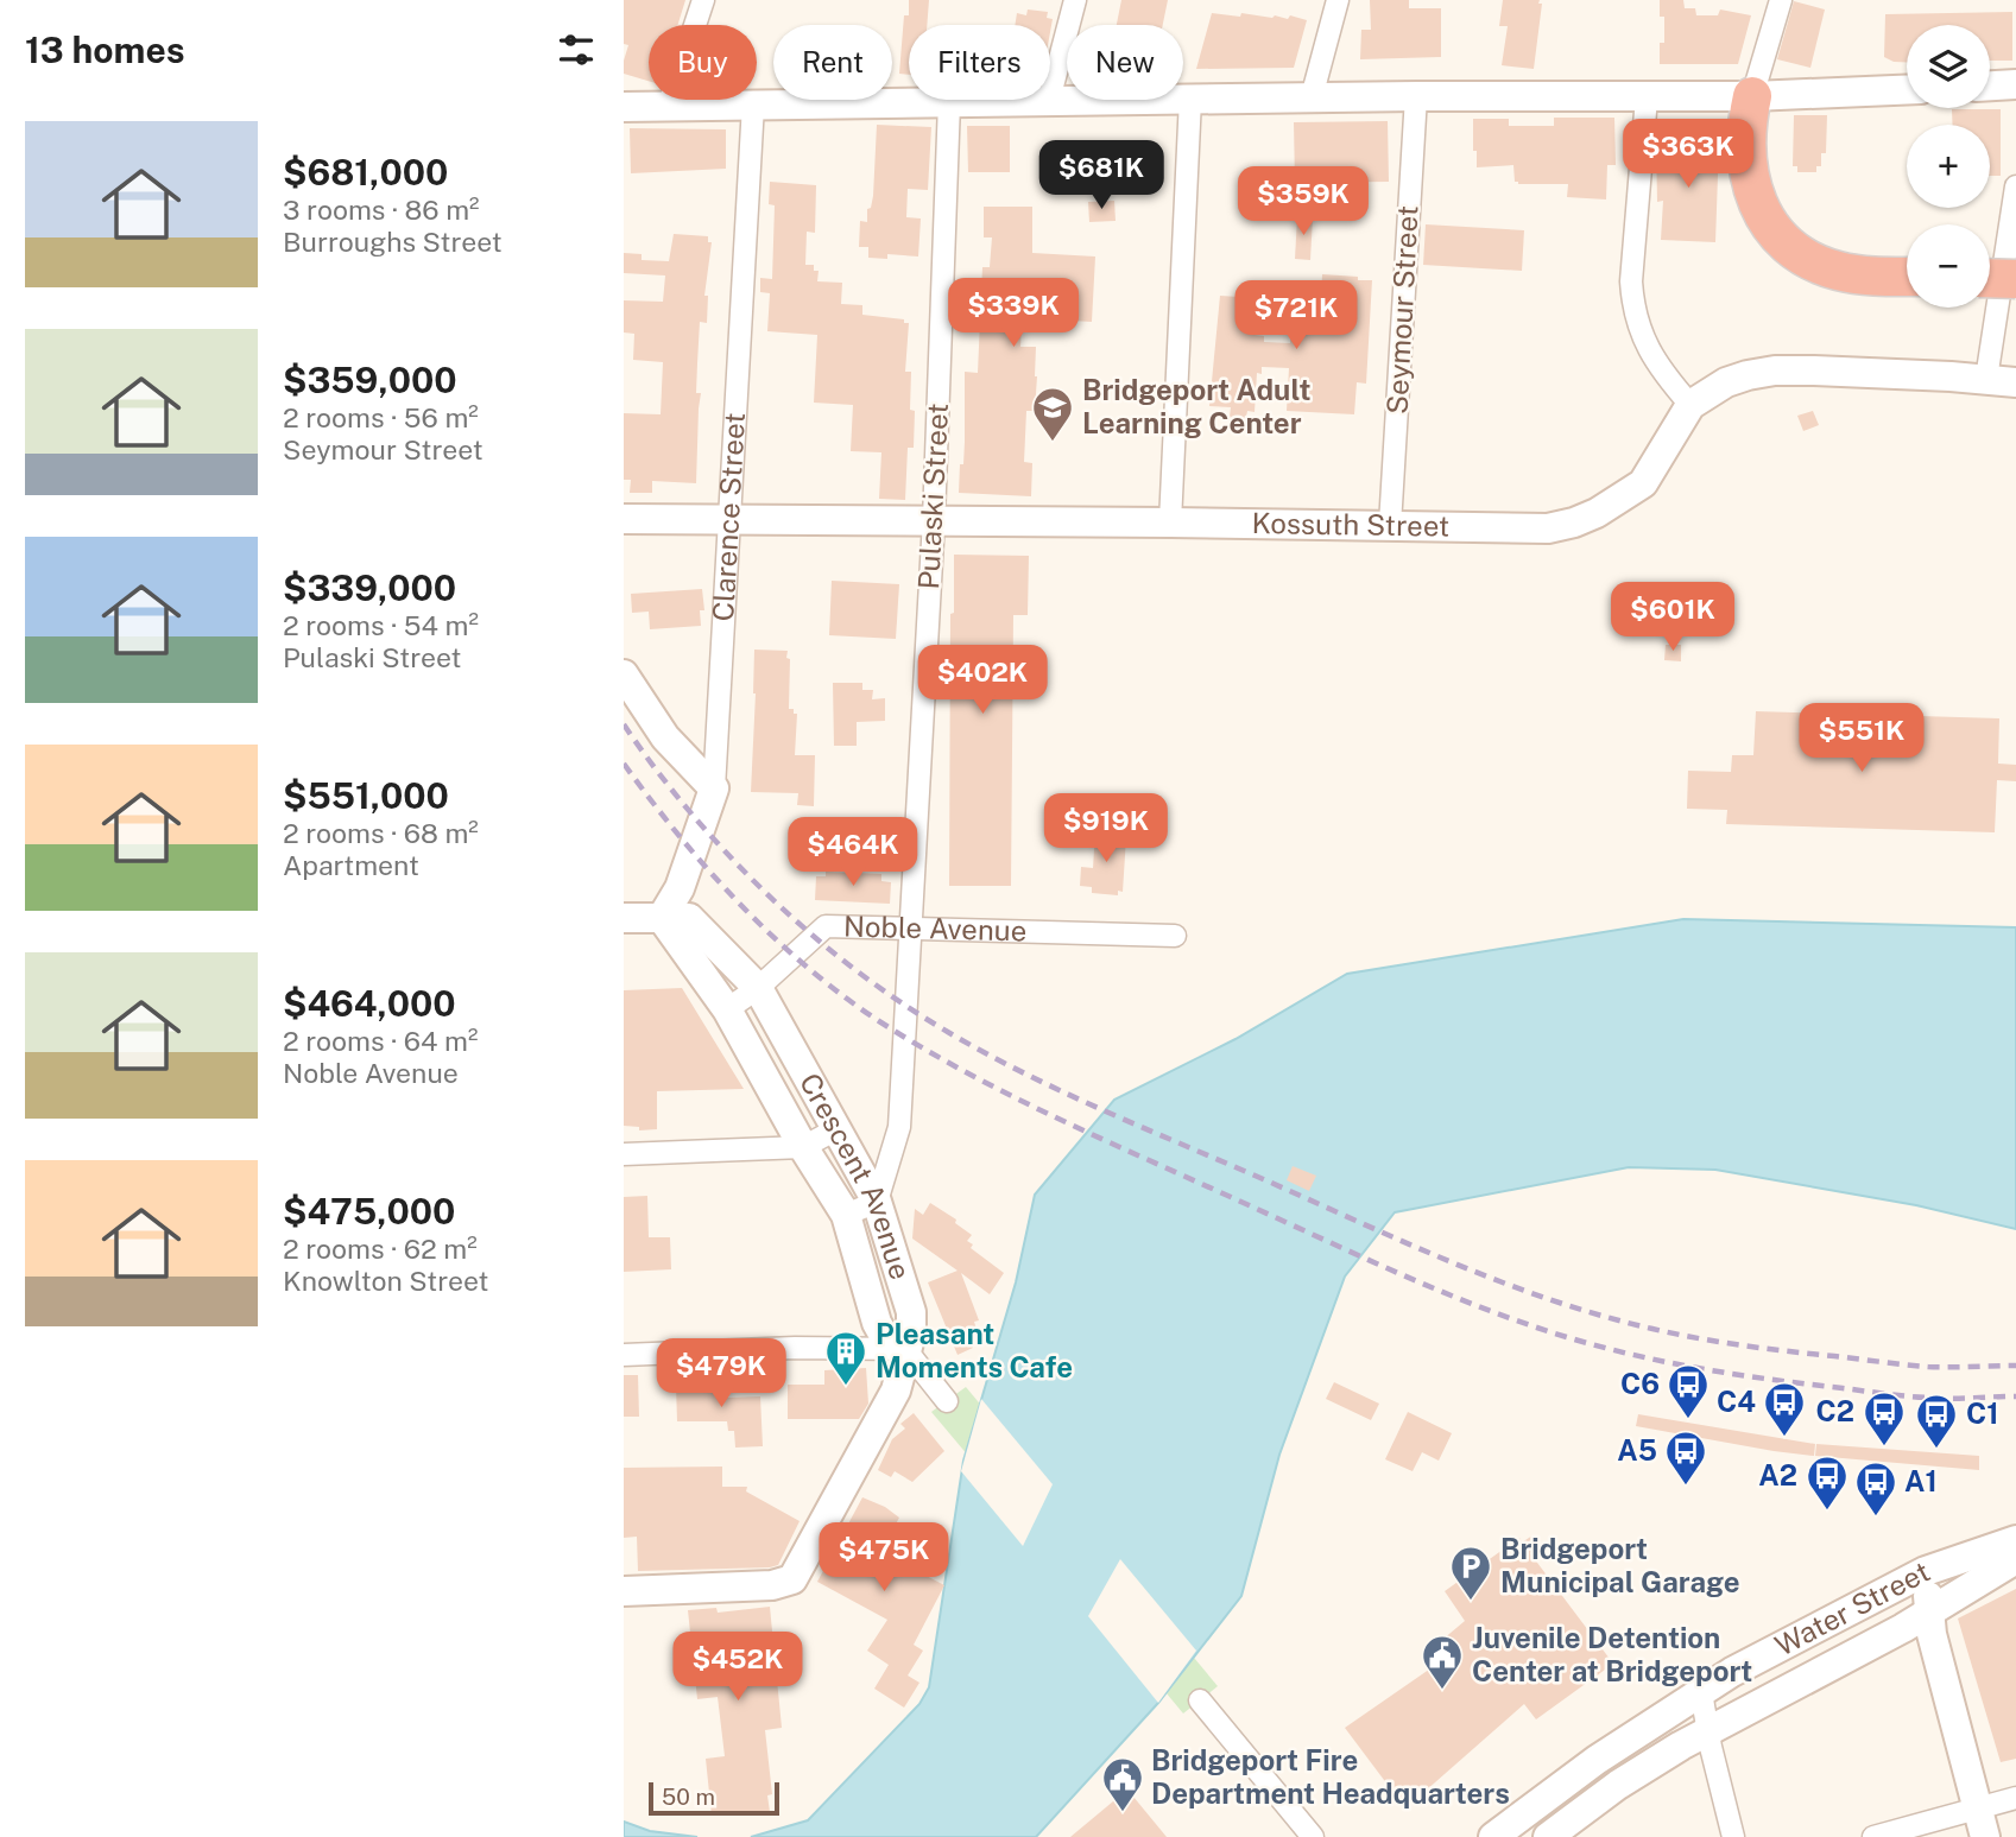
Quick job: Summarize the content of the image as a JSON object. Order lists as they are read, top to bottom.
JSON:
{
  "streets": {
    "main road": [
      "Clarence Street",
      "Kossuth Street",
      "Crescent Avenue",
      "Water Street"
    ],
    "street": ["Seymour Street", "Pulaski Street", "Noble Avenue"]
  },
  "crossings": [
    ["Seymour Street", "Kossuth Street"],
    ["Pulaski Street", "Kossuth Street"],
    ["Pulaski Street", "Noble Avenue"],
    ["Pulaski Street", "Crescent Avenue"],
    ["Clarence Street", "Kossuth Street"],
    ["Clarence Street", "Crescent Avenue"],
    ["Noble Avenue", "Crescent Avenue"]
  ],
  "places": {
    "school or university": ["Bridgeport Adult Learning Center"],
    "building": ["Pleasant Moments Cafe"],
    "bus stop": [
      "C6",
      "C4",
      "C2",
      "C1",
      "A5",
      "A2",
      "A1"
    ],
    "parking": ["Bridgeport Municipal Garage"],
    "public building": ["Juvenile Detention Center at Bridgeport", "Bridgeport Fire Department Headquarters"]
  },
  "scale_bar": "50 m",
  "page": {
    "heading": "13 homes",
    "map_buttons": ["+", "−"],
    "chip": [
      "Buy",
      "Rent",
      "Filters",
      "New"
    ],
    "list": [
      {
        "name": "$681,000",
        "note": "3 rooms · 86 m² · Burroughs Street"
      },
      {
        "name": "$359,000",
        "note": "2 rooms · 56 m² · Seymour Street"
      },
      {
        "name": "$339,000",
        "note": "2 rooms · 54 m² · Pulaski Street"
      },
      {
        "name": "$551,000",
        "note": "2 rooms · 68 m² · Apartment"
      },
      {
        "name": "$464,000",
        "note": "2 rooms · 64 m² · Noble Avenue"
      },
      {
        "name": "$475,000",
        "note": "2 rooms · 62 m² · Knowlton Street"
      }
    ],
    "price": [
      "$363K",
      "$681K",
      "$359K",
      "$339K",
      "$721K",
      "$601K",
      "$402K",
      "$551K",
      "$919K",
      "$464K",
      "$479K",
      "$475K",
      "$452K"
    ],
    "scale": "50 m"
  }
}
